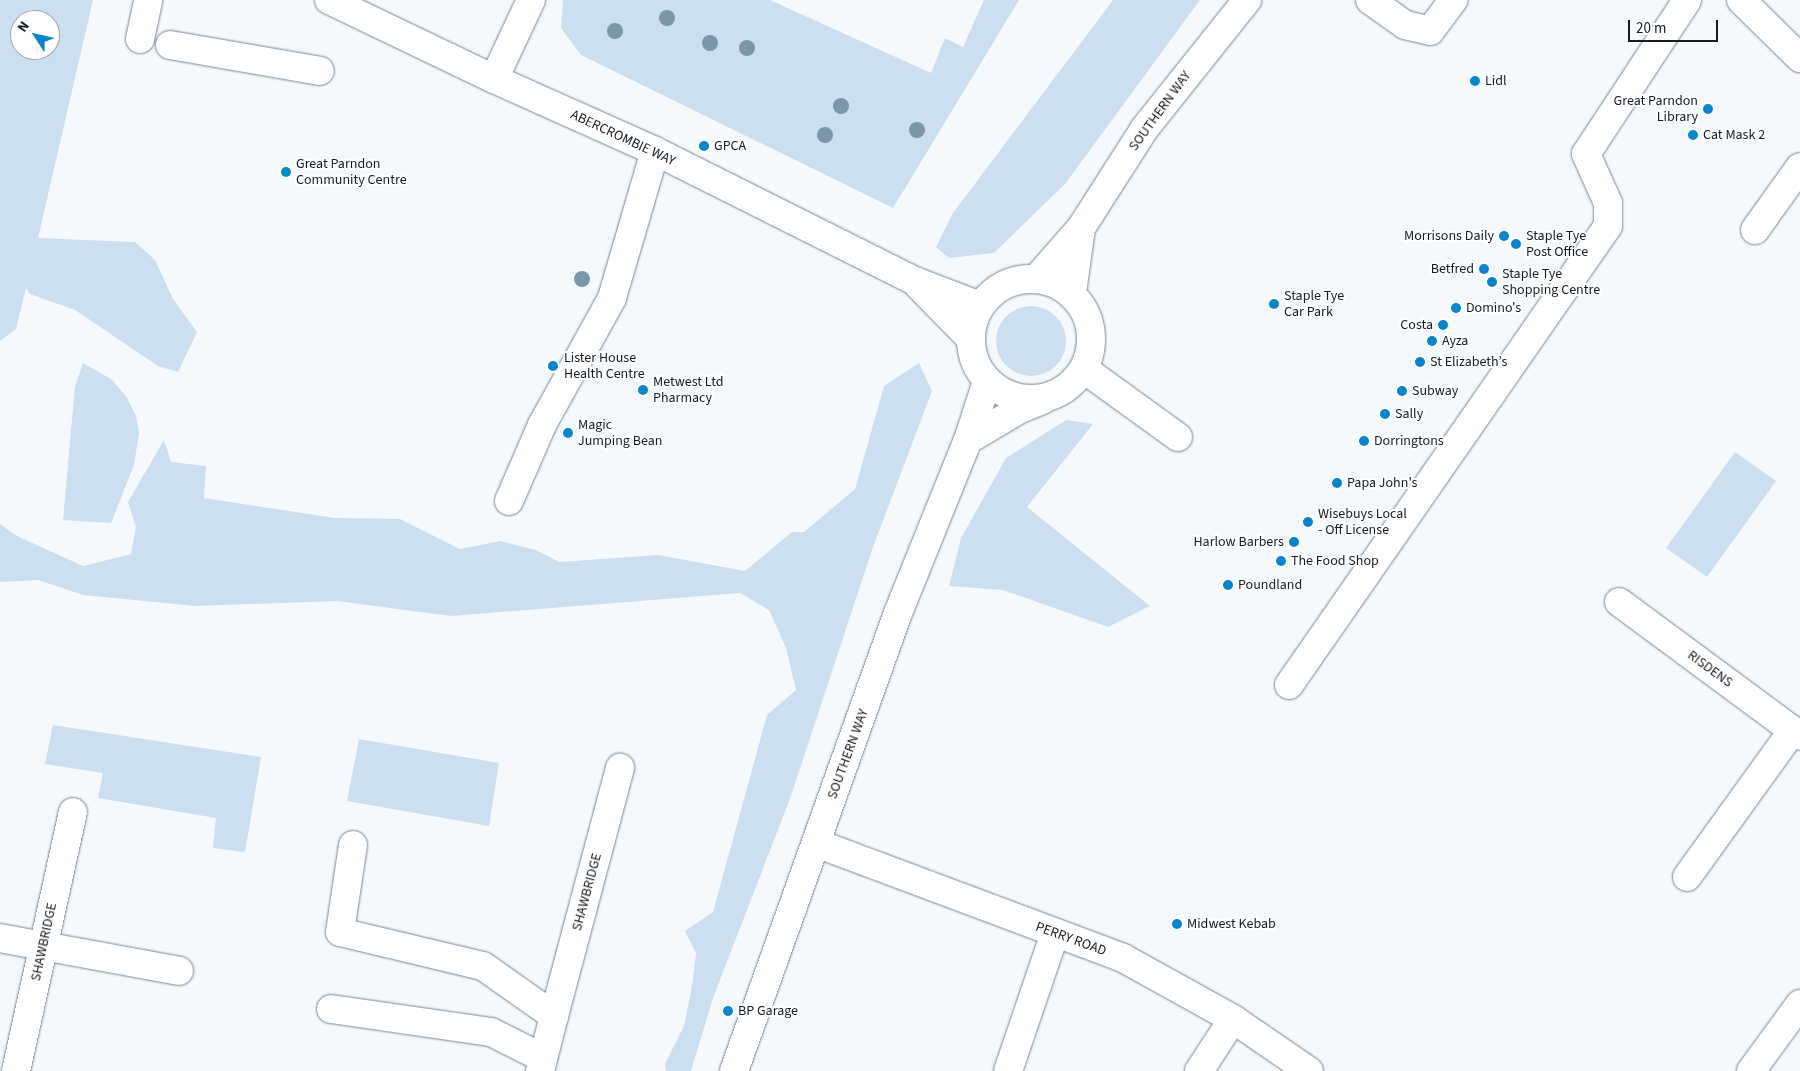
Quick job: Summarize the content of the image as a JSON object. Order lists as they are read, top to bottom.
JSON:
{
  "streets": {
    "street": [
      "SOUTHERN WAY",
      "ABERCROMBIE WAY",
      "RISDENS",
      "SHAWBRIDGE",
      "PERRY ROAD"
    ]
  },
  "crossings": [
    ["SOUTHERN WAY", "ABERCROMBIE WAY"],
    ["SOUTHERN WAY", "PERRY ROAD"]
  ],
  "places": [
    "Lidl",
    "Great Parndon Library",
    "Cat Mask 2",
    "GPCA",
    "Great Parndon Community Centre",
    "Morrisons Daily",
    "Staple Tye Post Office",
    "Betfred",
    "Staple Tye Shopping Centre",
    "Staple Tye Car Park",
    "Domino's",
    "Costa",
    "Ayza",
    "St Elizabeth’s",
    "Lister House Health Centre",
    "Metwest Ltd Pharmacy",
    "Subway",
    "Sally",
    "Magic Jumping Bean",
    "Dorringtons",
    "Papa John's",
    "Wisebuys Local - Off License",
    "Harlow Barbers",
    "The Food Shop",
    "Poundland",
    "Midwest Kebab",
    "BP Garage"
  ],
  "scale_bar": "20 m",
  "north": "top left"
}
